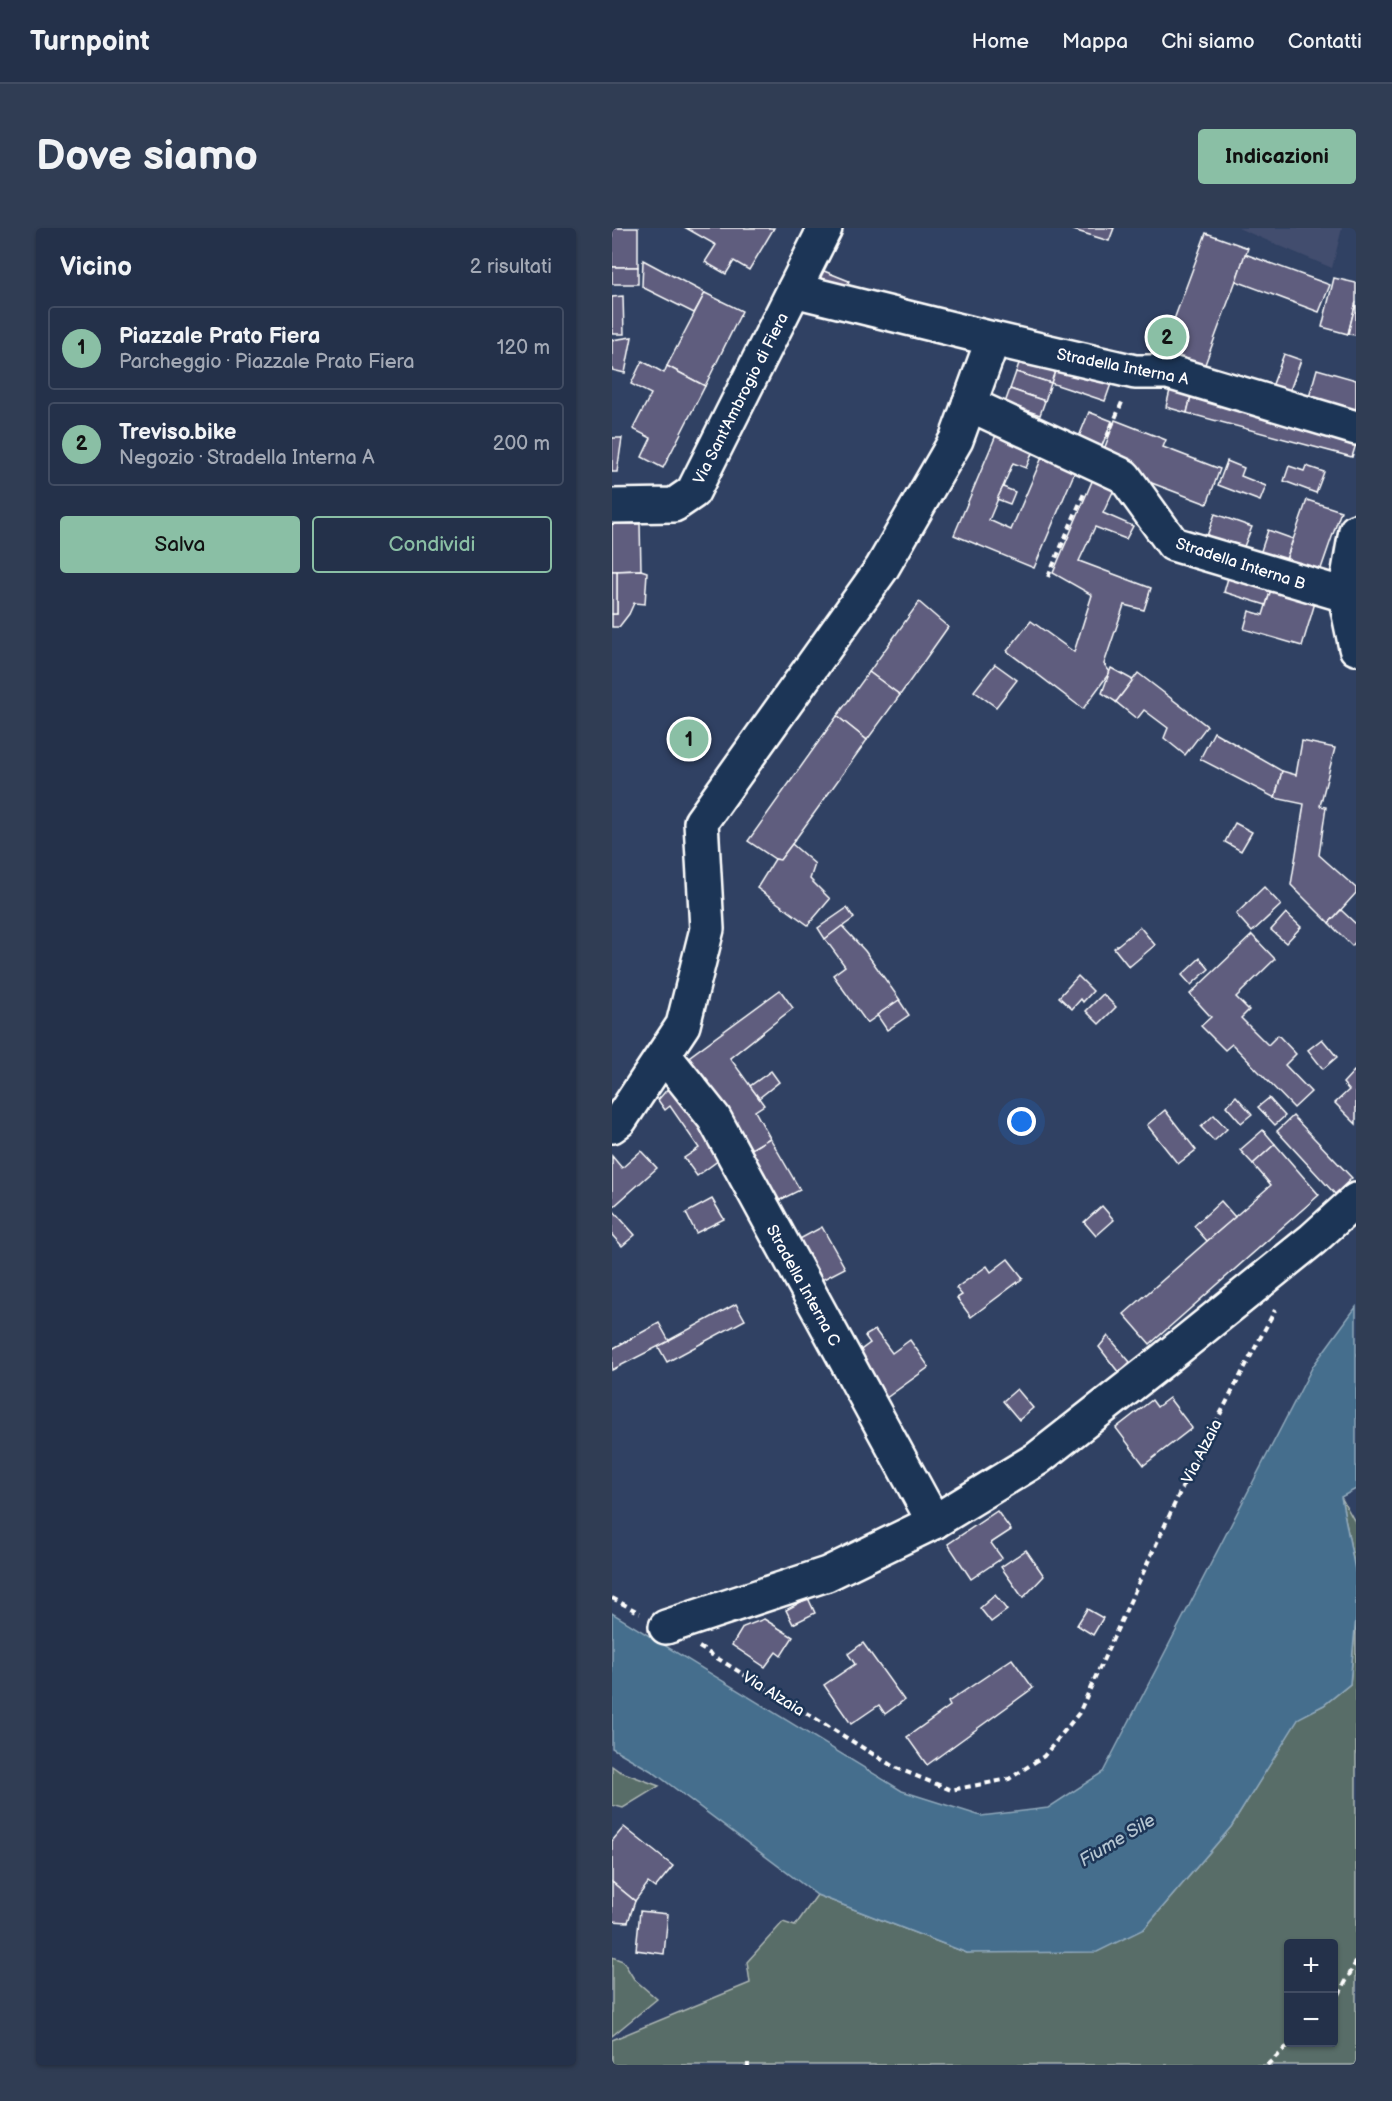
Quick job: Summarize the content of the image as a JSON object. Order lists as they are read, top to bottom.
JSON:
{
  "streets": {
    "street": [
      "Stradella Interna A",
      "Via Sant'Ambrogio di Fiera",
      "Stradella Interna B",
      "Stradella Interna C"
    ],
    "path": ["Via Alzaia"]
  },
  "crossings": [
    ["Stradella Interna A", "Via Sant'Ambrogio di Fiera"]
  ],
  "water": ["Fiume Sile"],
  "page": {
    "header": "Turnpoint",
    "nav": [
      "Home",
      "Mappa",
      "Chi siamo",
      "Contatti"
    ],
    "buttons": [
      "Indicazioni",
      ["Salva", "Condividi"]
    ],
    "title": "Dove siamo",
    "heading": ["Vicino", "2 risultati"],
    "list": [
      {
        "mark": "1",
        "name": "Piazzale Prato Fiera",
        "note": "Parcheggio · Piazzale Prato Fiera",
        "value": "120 m"
      },
      {
        "mark": "2",
        "name": "Treviso.bike",
        "note": "Negozio · Stradella Interna A",
        "value": "200 m"
      }
    ],
    "pins": ["2", "1"],
    "map_buttons": ["+", "−"]
  }
}
